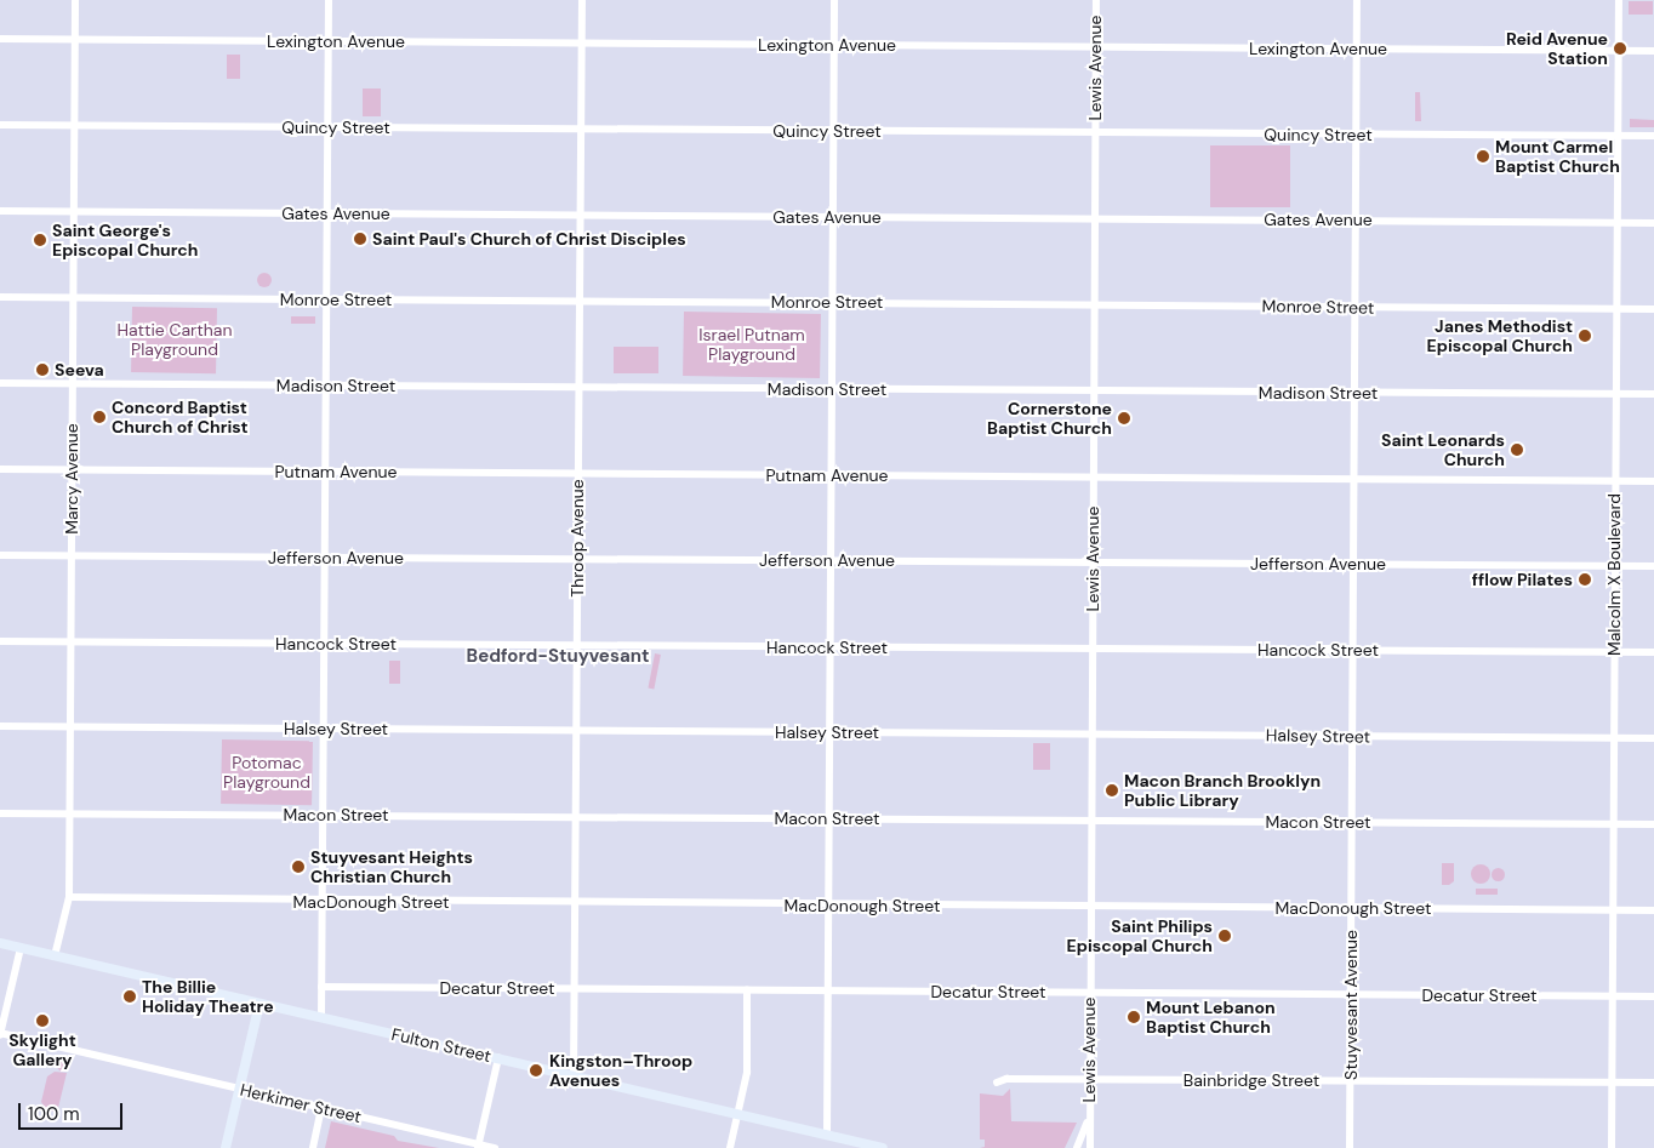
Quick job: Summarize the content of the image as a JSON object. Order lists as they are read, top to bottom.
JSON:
{
  "streets": {
    "main road": ["Fulton Street"],
    "street": [
      "Lexington Avenue",
      "Lewis Avenue",
      "Quincy Street",
      "Gates Avenue",
      "Monroe Street",
      "Madison Street",
      "Putnam Avenue",
      "Marcy Avenue",
      "Throop Avenue",
      "Jefferson Avenue",
      "Malcolm X Boulevard",
      "Hancock Street",
      "Halsey Street",
      "Macon Street",
      "MacDonough Street",
      "Decatur Street",
      "Stuyvesant Avenue",
      "Bainbridge Street",
      "Herkimer Street"
    ]
  },
  "crossings": [
    ["Lexington Avenue", "Lewis Avenue"],
    ["Lexington Avenue", "Marcy Avenue"],
    ["Lexington Avenue", "Throop Avenue"],
    ["Lexington Avenue", "Malcolm X Boulevard"],
    ["Lexington Avenue", "Stuyvesant Avenue"],
    ["Lewis Avenue", "Quincy Street"],
    ["Lewis Avenue", "Gates Avenue"],
    ["Lewis Avenue", "Monroe Street"],
    ["Lewis Avenue", "Madison Street"],
    ["Lewis Avenue", "Putnam Avenue"],
    ["Lewis Avenue", "Jefferson Avenue"],
    ["Lewis Avenue", "Hancock Street"],
    ["Lewis Avenue", "Halsey Street"],
    ["Lewis Avenue", "Macon Street"],
    ["Lewis Avenue", "MacDonough Street"],
    ["Lewis Avenue", "Decatur Street"],
    ["Lewis Avenue", "Bainbridge Street"],
    ["Quincy Street", "Marcy Avenue"],
    ["Quincy Street", "Throop Avenue"],
    ["Quincy Street", "Malcolm X Boulevard"],
    ["Quincy Street", "Stuyvesant Avenue"],
    ["Gates Avenue", "Marcy Avenue"],
    ["Gates Avenue", "Throop Avenue"],
    ["Gates Avenue", "Malcolm X Boulevard"],
    ["Gates Avenue", "Stuyvesant Avenue"],
    ["Monroe Street", "Marcy Avenue"],
    ["Monroe Street", "Throop Avenue"],
    ["Monroe Street", "Malcolm X Boulevard"],
    ["Monroe Street", "Stuyvesant Avenue"],
    ["Madison Street", "Marcy Avenue"],
    ["Madison Street", "Throop Avenue"],
    ["Madison Street", "Malcolm X Boulevard"],
    ["Madison Street", "Stuyvesant Avenue"],
    ["Putnam Avenue", "Marcy Avenue"],
    ["Putnam Avenue", "Throop Avenue"],
    ["Putnam Avenue", "Malcolm X Boulevard"],
    ["Putnam Avenue", "Stuyvesant Avenue"],
    ["Marcy Avenue", "Jefferson Avenue"],
    ["Marcy Avenue", "Hancock Street"],
    ["Marcy Avenue", "Halsey Street"],
    ["Marcy Avenue", "Macon Street"],
    ["Marcy Avenue", "MacDonough Street"],
    ["Marcy Avenue", "Fulton Street"],
    ["Throop Avenue", "Jefferson Avenue"],
    ["Throop Avenue", "Hancock Street"],
    ["Throop Avenue", "Halsey Street"],
    ["Throop Avenue", "Macon Street"],
    ["Throop Avenue", "MacDonough Street"],
    ["Throop Avenue", "Decatur Street"],
    ["Throop Avenue", "Fulton Street"],
    ["Jefferson Avenue", "Malcolm X Boulevard"],
    ["Jefferson Avenue", "Stuyvesant Avenue"],
    ["Malcolm X Boulevard", "Hancock Street"],
    ["Malcolm X Boulevard", "Halsey Street"],
    ["Malcolm X Boulevard", "Macon Street"],
    ["Malcolm X Boulevard", "MacDonough Street"],
    ["Malcolm X Boulevard", "Decatur Street"],
    ["Malcolm X Boulevard", "Bainbridge Street"],
    ["Hancock Street", "Stuyvesant Avenue"],
    ["Halsey Street", "Stuyvesant Avenue"],
    ["Macon Street", "Stuyvesant Avenue"],
    ["MacDonough Street", "Stuyvesant Avenue"],
    ["Decatur Street", "Stuyvesant Avenue"],
    ["Stuyvesant Avenue", "Bainbridge Street"]
  ],
  "districts": ["Bedford-Stuyvesant"],
  "parks": ["Hattie Carthan Playground", "Israel Putnam Playground", "Potomac Playground"],
  "places": [
    "Reid Avenue Station",
    "Mount Carmel Baptist Church",
    "Saint Paul's Church of Christ Disciples",
    "Saint George's Episcopal Church",
    "Janes Methodist Episcopal Church",
    "Seeva",
    "Concord Baptist Church of Christ",
    "Cornerstone Baptist Church",
    "Saint Leonards Church",
    "fflow Pilates",
    "Macon Branch Brooklyn Public Library",
    "Stuyvesant Heights Christian Church",
    "Saint Philips Episcopal Church",
    "The Billie Holiday Theatre",
    "Mount Lebanon Baptist Church",
    "Skylight Gallery",
    "Kingston–Throop Avenues"
  ],
  "scale_bar": "100 m"
}
